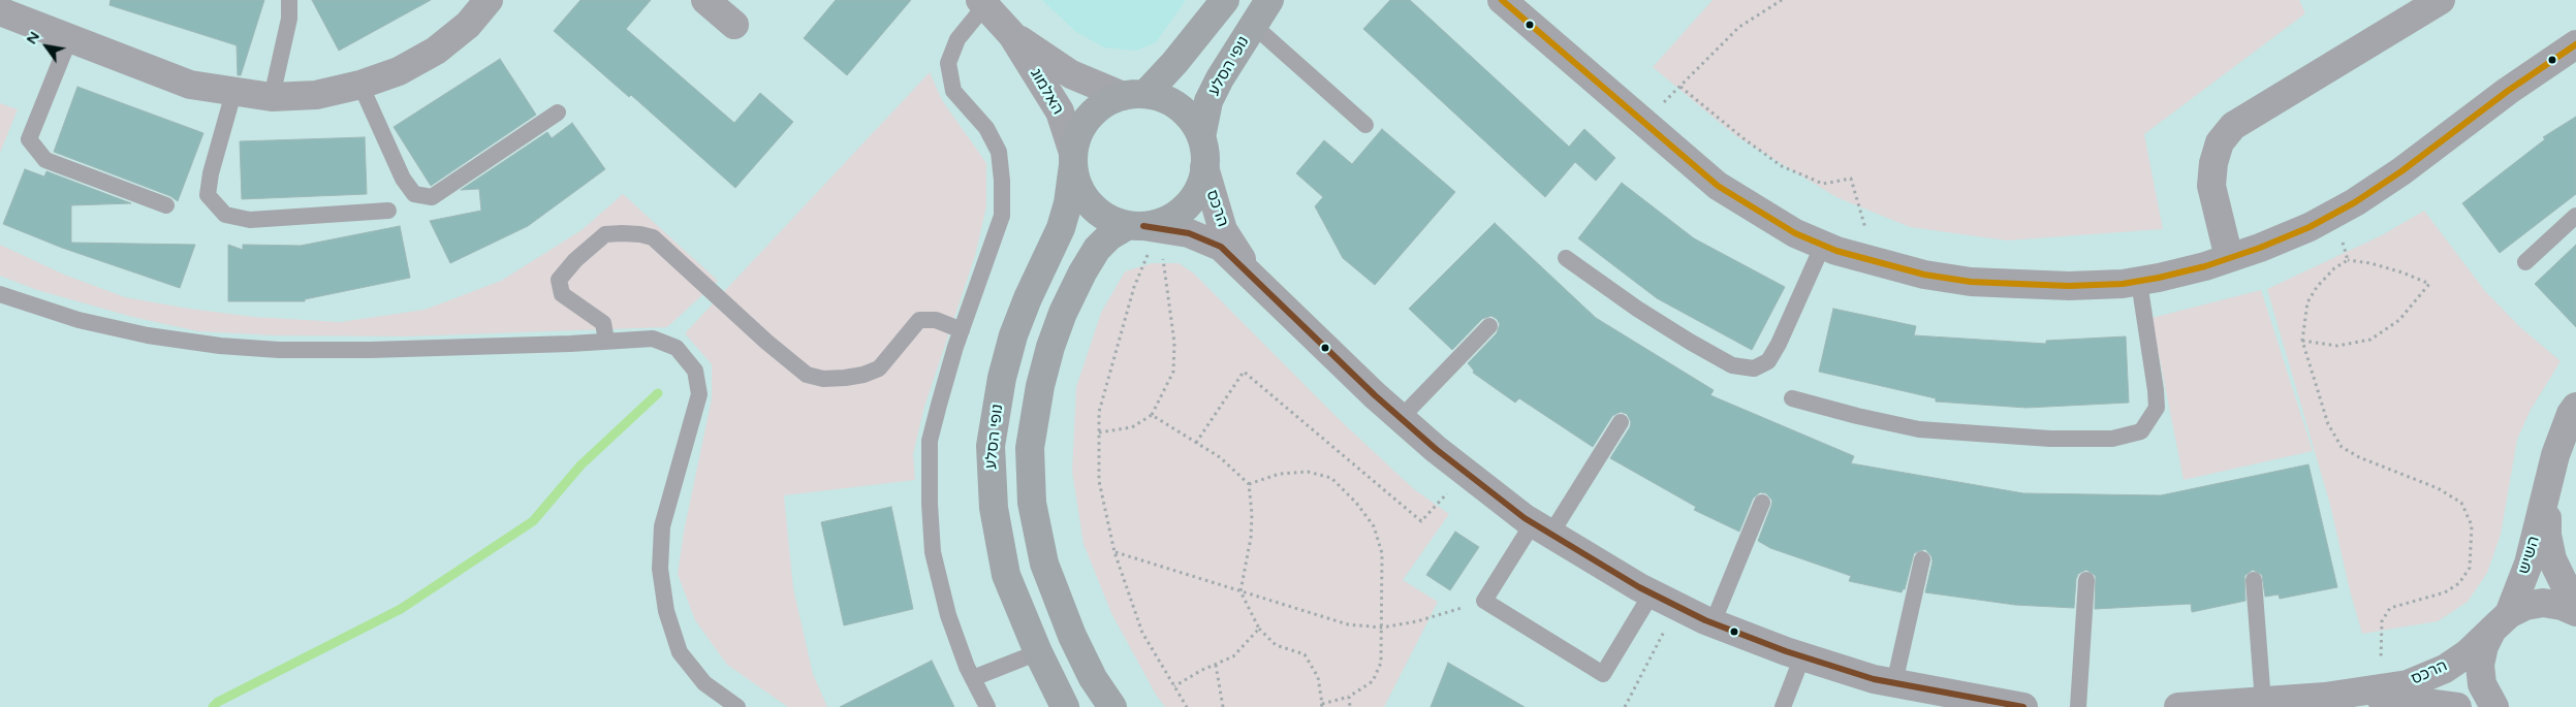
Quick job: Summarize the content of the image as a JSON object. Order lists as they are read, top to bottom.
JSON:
{
  "streets": {
    "street": [
      "נופי הסלע",
      "האלמוג",
      "הרכס",
      "השיש"
    ]
  },
  "crossings": [
    ["נופי הסלע", "האלמוג"],
    ["נופי הסלע", "הרכס"],
    ["האלמוג", "הרכס"],
    ["הרכס", "השיש"]
  ],
  "north": "top left"
}
